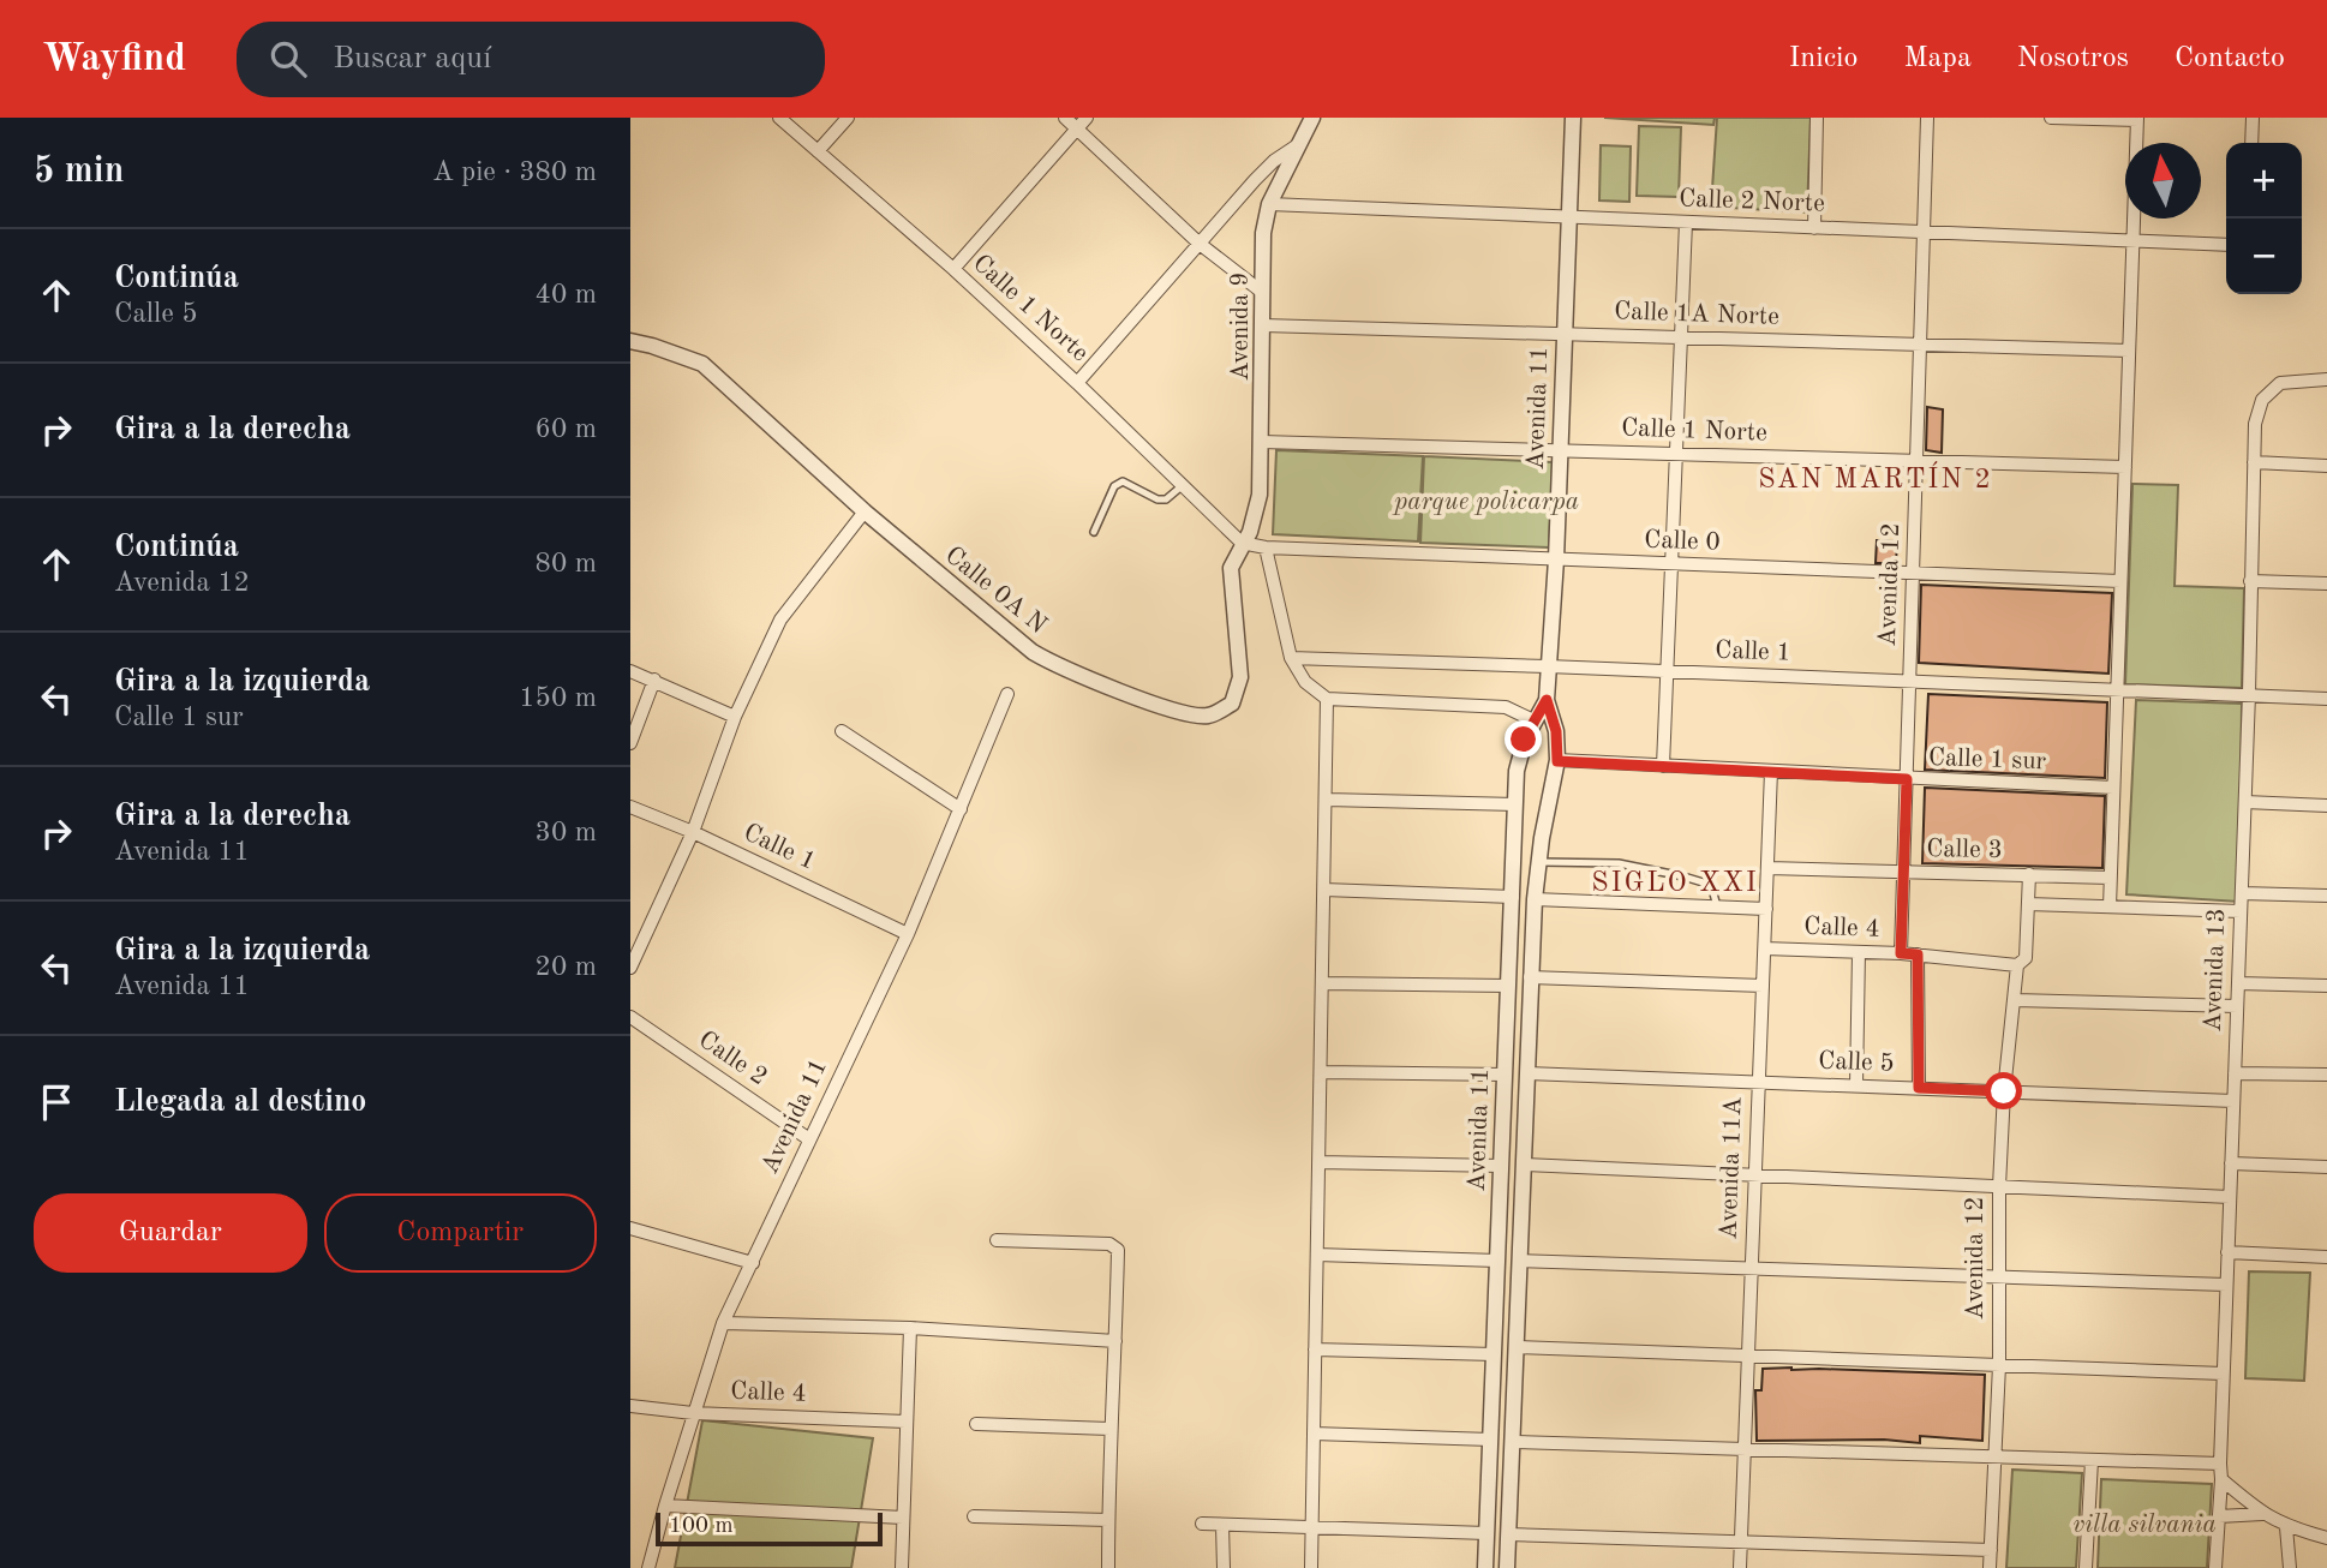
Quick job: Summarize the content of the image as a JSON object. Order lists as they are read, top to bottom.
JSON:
{
  "streets": {
    "street": [
      "Calle 2 Norte",
      "Calle 1 Norte",
      "Calle 1A Norte",
      "Avenida 9",
      "Avenida 11",
      "Calle 0",
      "Avenida 12",
      "Calle 0A N",
      "Calle 1",
      "Calle 1 sur",
      "Calle 3",
      "Calle 4",
      "Avenida 13",
      "Calle 2",
      "Calle 5",
      "Avenida 11A"
    ]
  },
  "crossings": [
    ["Calle 2 Norte", "Avenida 9"],
    ["Calle 2 Norte", "Avenida 11"],
    ["Calle 2 Norte", "Avenida 12"],
    ["Calle 1 Norte", "Avenida 9"],
    ["Calle 1 Norte", "Avenida 11"],
    ["Calle 1 Norte", "Calle 0"],
    ["Calle 1 Norte", "Avenida 12"],
    ["Calle 1 Norte", "Calle 0A N"],
    ["Calle 1A Norte", "Avenida 9"],
    ["Calle 1A Norte", "Avenida 11"],
    ["Calle 1A Norte", "Avenida 12"],
    ["Avenida 9", "Calle 0"],
    ["Avenida 9", "Calle 0A N"],
    ["Avenida 11", "Calle 0"],
    ["Avenida 11", "Calle 1"],
    ["Avenida 11", "Calle 1 sur"],
    ["Avenida 11", "Calle 4"],
    ["Avenida 11", "Calle 2"],
    ["Avenida 11", "Calle 5"],
    ["Calle 0", "Avenida 12"],
    ["Calle 0", "Calle 0A N"],
    ["Avenida 12", "Calle 1"],
    ["Avenida 12", "Calle 1 sur"],
    ["Avenida 12", "Calle 3"],
    ["Avenida 12", "Calle 4"],
    ["Avenida 12", "Calle 5"],
    ["Calle 1", "Avenida 13"],
    ["Calle 1 sur", "Avenida 11A"],
    ["Calle 3", "Avenida 11A"],
    ["Calle 4", "Avenida 11A"],
    ["Avenida 13", "Calle 5"],
    ["Calle 5", "Avenida 11A"]
  ],
  "districts": ["SAN MARTÍN 2", "SIGLO XXI"],
  "parks": ["parque policarpa", "villa silvania"],
  "scale_bar": "100 m",
  "north": "top",
  "page": {
    "header": "Wayfind",
    "search": "Buscar aquí",
    "nav": [
      "Inicio",
      "Mapa",
      "Nosotros",
      "Contacto"
    ],
    "heading": ["5 min", "A pie · 380 m"],
    "map_buttons": ["+", "−"],
    "list": [
      ["Continúa", "Calle 5", "40 m"],
      ["Gira a la derecha", "60 m"],
      ["Continúa", "Avenida 12", "80 m"],
      ["Gira a la izquierda", "Calle 1 sur", "150 m"],
      ["Gira a la derecha", "Avenida 11", "30 m"],
      ["Gira a la izquierda", "Avenida 11", "20 m"],
      "Llegada al destino"
    ],
    "buttons": ["Guardar", "Compartir"],
    "scale": "100 m"
  }
}
